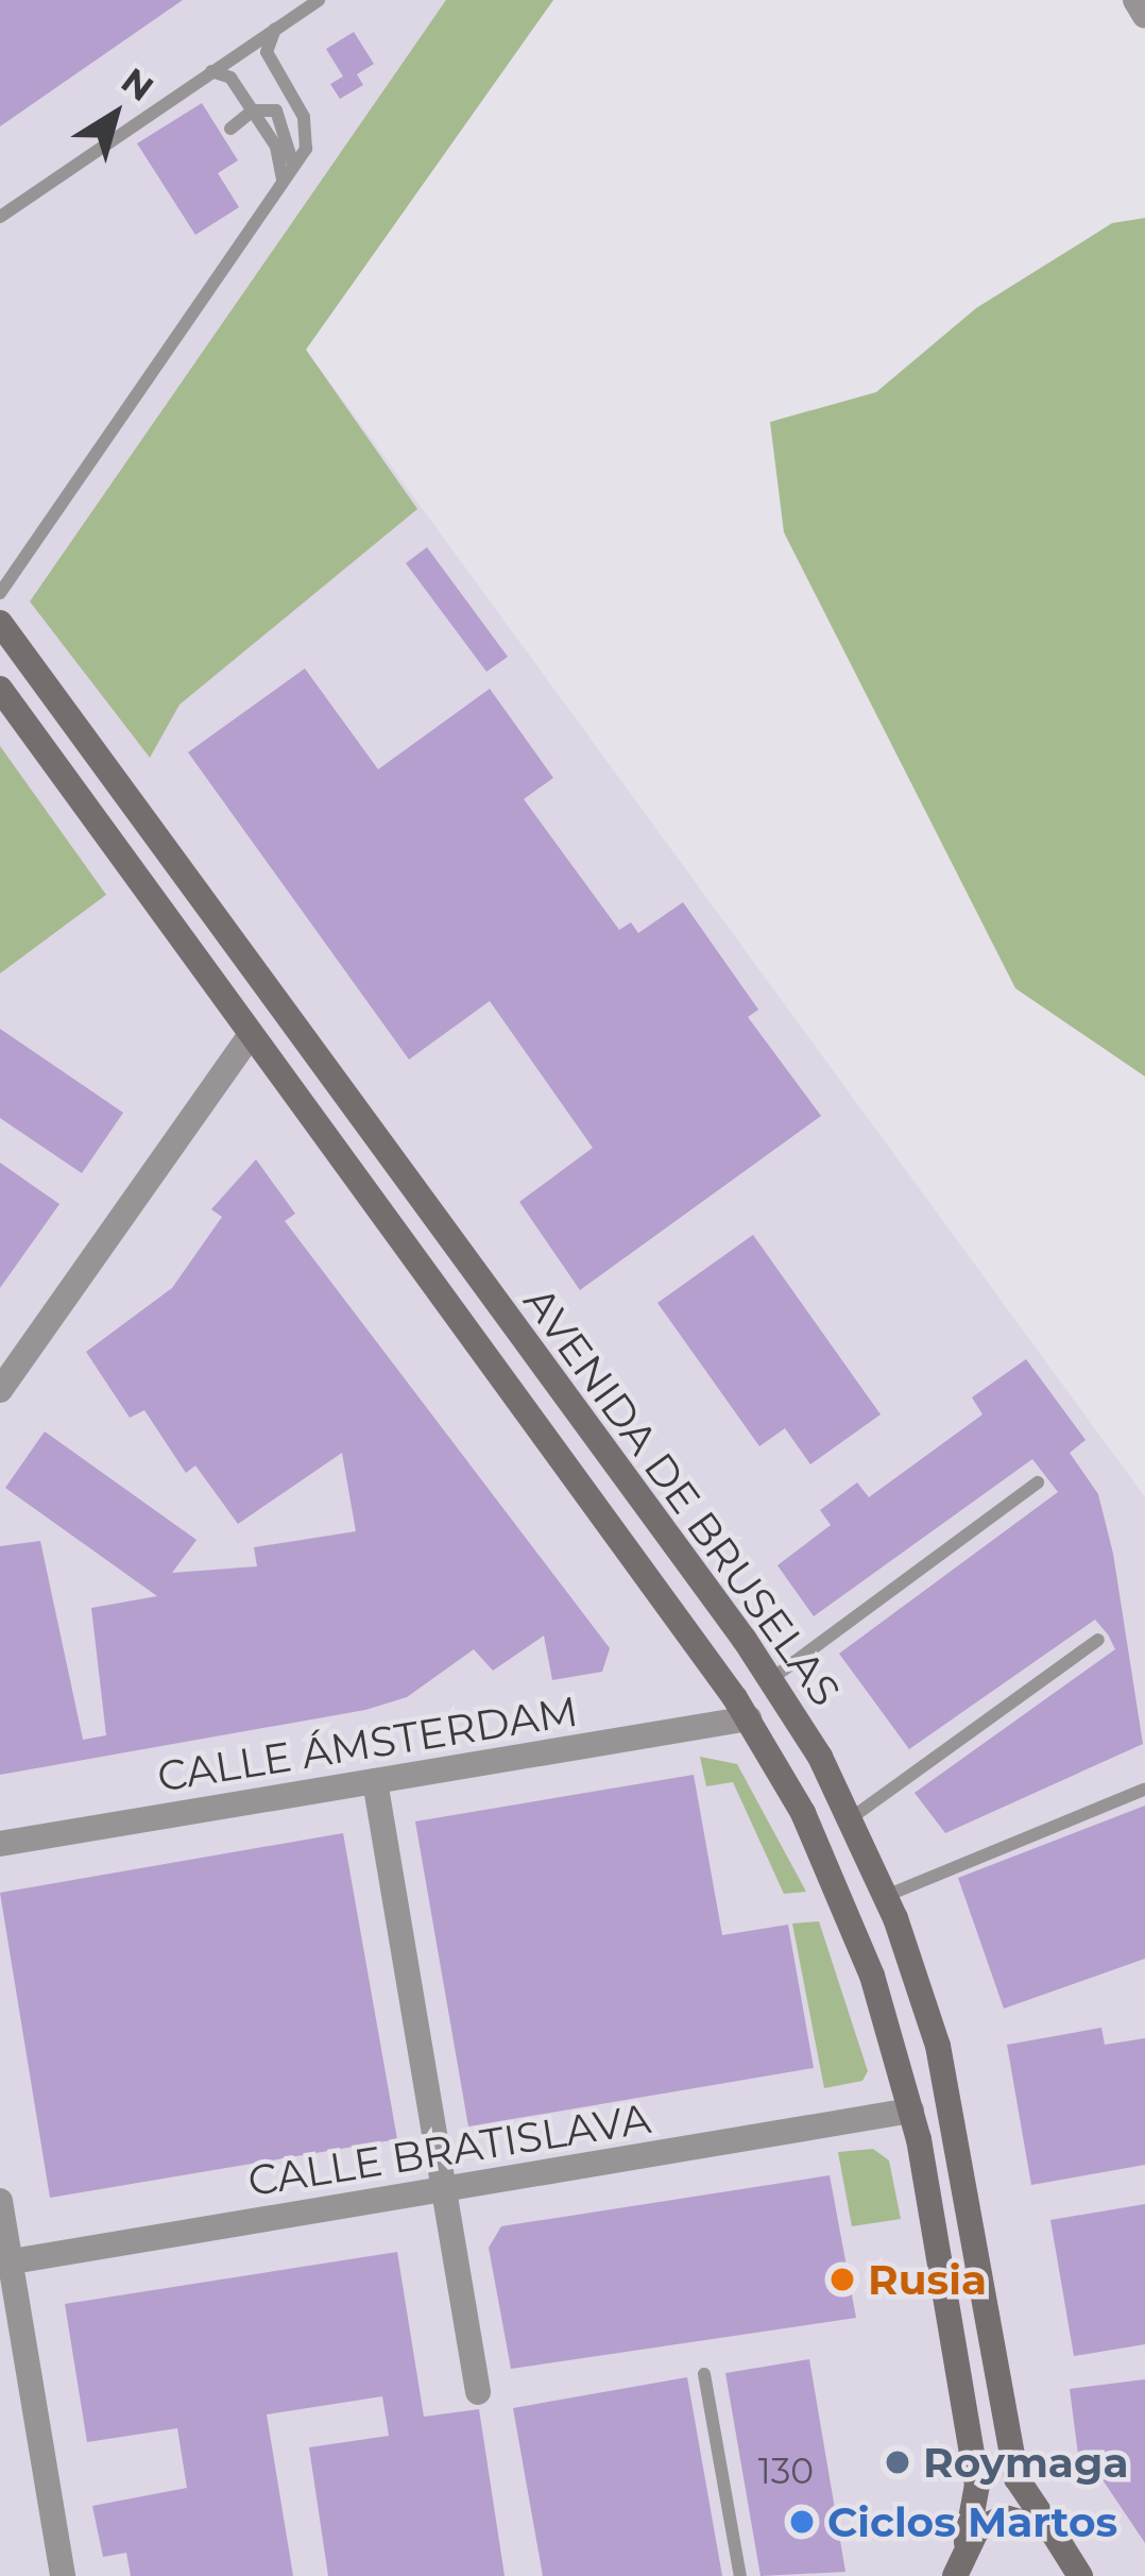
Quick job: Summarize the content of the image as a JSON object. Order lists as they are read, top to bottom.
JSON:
{
  "streets": {
    "main road": ["AVENIDA DE BRUSELAS"],
    "street": ["CALLE ÁMSTERDAM", "CALLE BRATISLAVA"]
  },
  "crossings": [
    ["AVENIDA DE BRUSELAS", "CALLE ÁMSTERDAM"],
    ["AVENIDA DE BRUSELAS", "CALLE BRATISLAVA"]
  ],
  "places": ["Rusia", "Roymaga", "Ciclos Martos"],
  "house_numbers": ["130"],
  "north": "top right"
}
